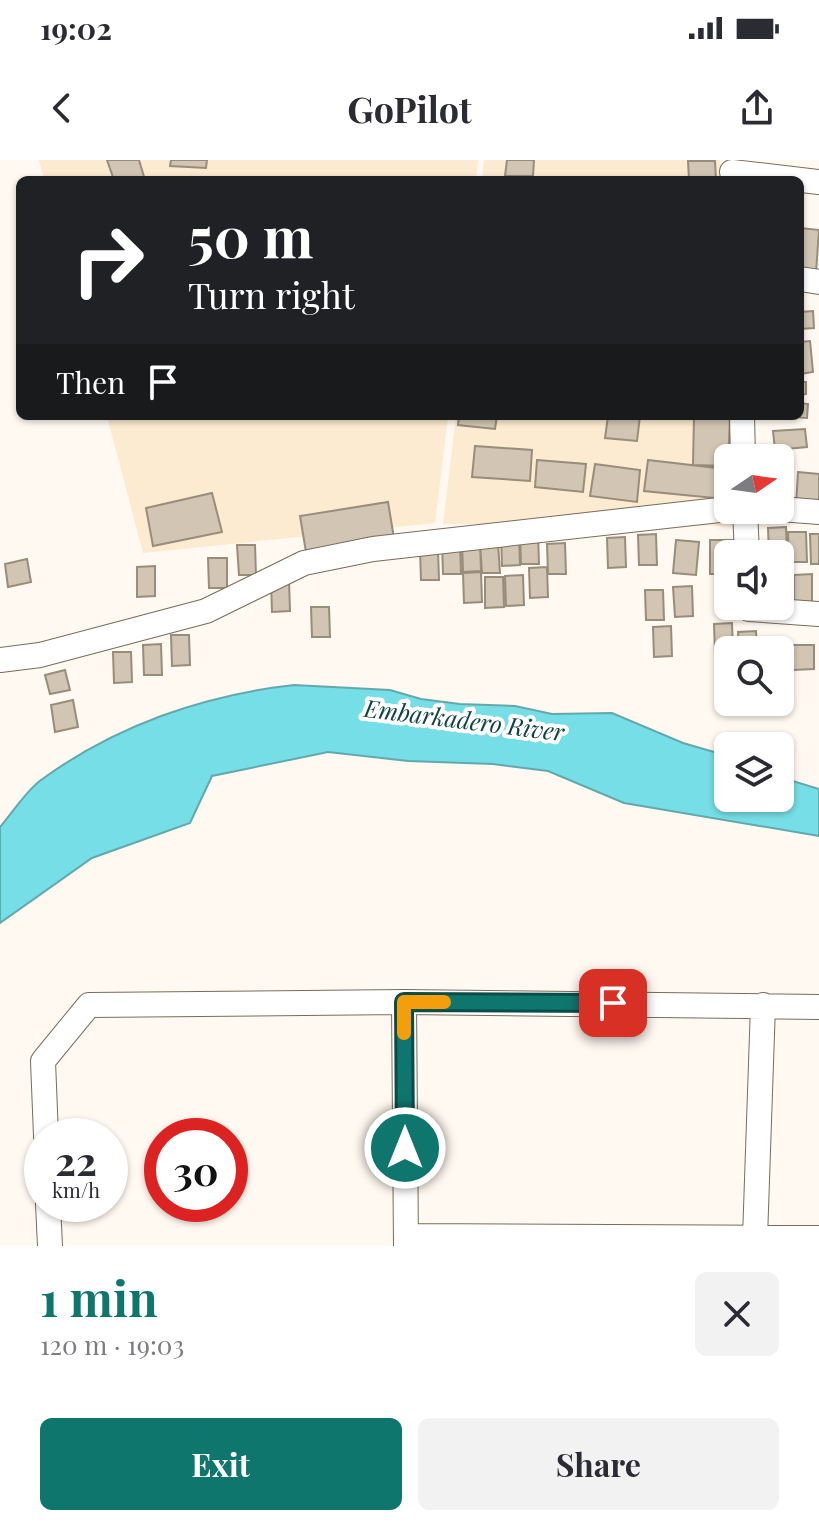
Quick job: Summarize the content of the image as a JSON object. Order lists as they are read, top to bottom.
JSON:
{
  "water": ["Embarkadero River"],
  "north": "right",
  "page": {
    "status": "19:02",
    "header": "GoPilot",
    "turn": ["50 m", "Turn right"],
    "then": "Then",
    "speed": "22 km/h",
    "limit": "30",
    "heading": ["1 min", "120 m · 19:03"],
    "buttons": ["Exit", "Share"]
  }
}
